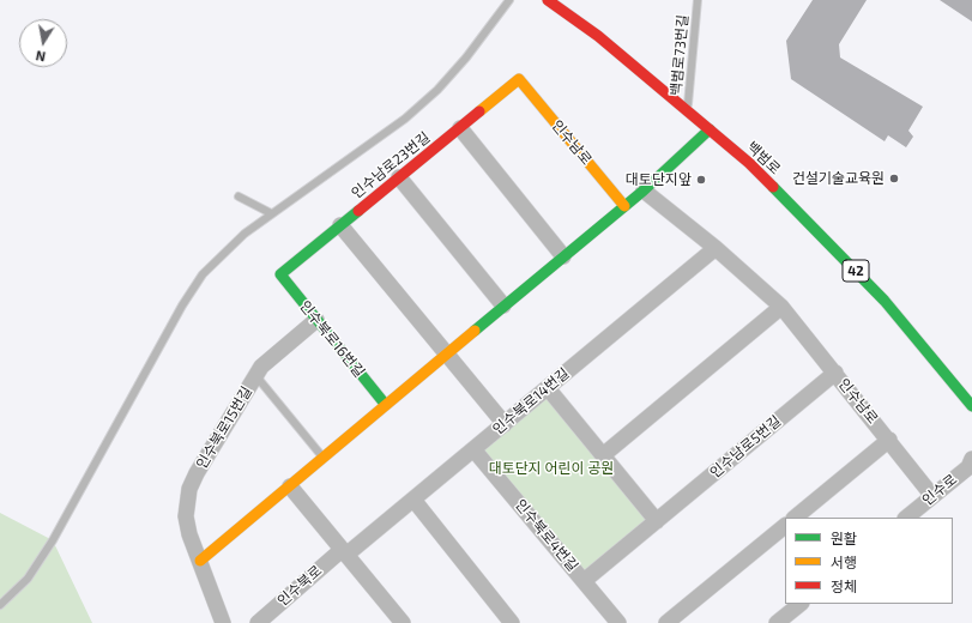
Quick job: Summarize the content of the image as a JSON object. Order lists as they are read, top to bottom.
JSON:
{
  "streets": {
    "street": [
      "인수남로",
      "백범로",
      "인수남로23번길",
      "42",
      "인수북로16번길",
      "인수북로14번길",
      "인수북로15번길",
      "인수남로5번길",
      "인수로",
      "인수북로4번길",
      "인수북로"
    ],
    "lane": ["백범로73번길"]
  },
  "crossings": [
    ["백범로73번길", "백범로"],
    ["인수남로", "인수남로23번길"],
    ["인수남로", "인수북로14번길"],
    ["인수남로", "인수남로5번길"],
    ["인수남로", "인수로"],
    ["인수남로23번길", "인수북로16번길"],
    ["인수북로16번길", "인수북로15번길"],
    ["인수북로14번길", "인수북로4번길"],
    ["인수북로14번길", "인수북로"],
    ["인수남로5번길", "인수북로4번길"]
  ],
  "parks": ["대토단지 어린이 공원"],
  "places": ["건설기술교육원", "대토단지앞"],
  "legend": ["원활", "서행", "정체"],
  "north": "bottom"
}
